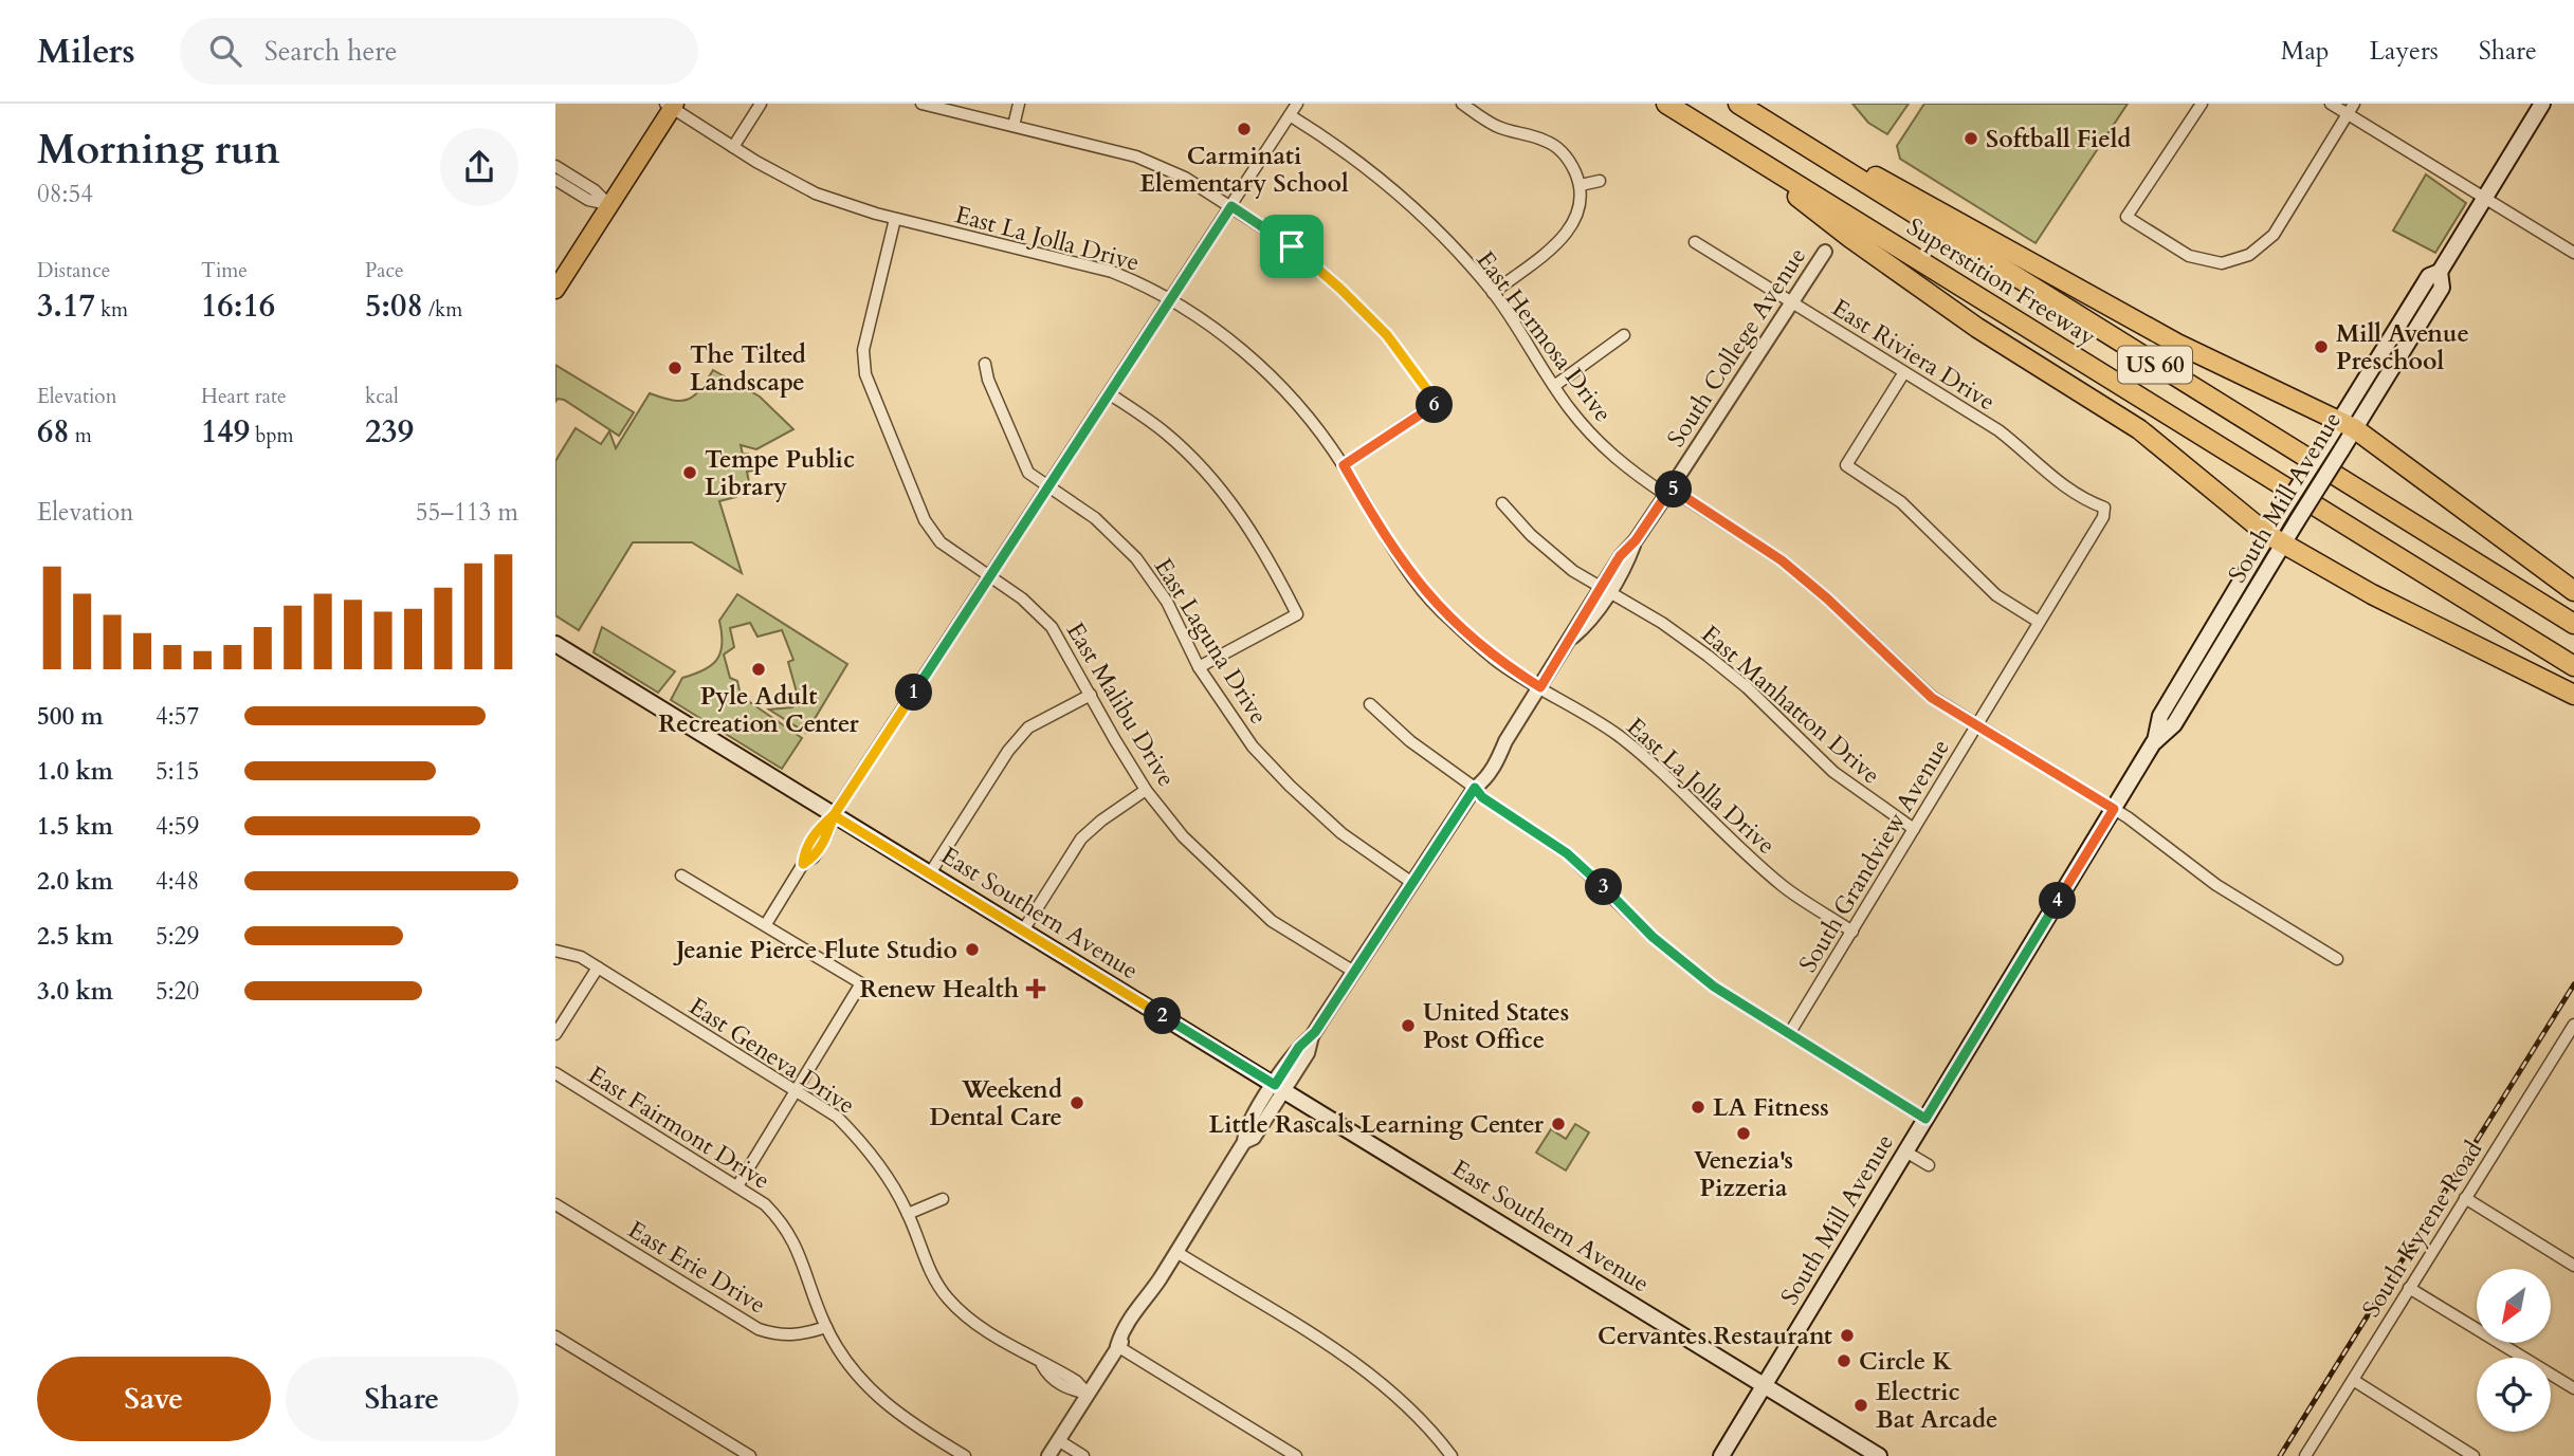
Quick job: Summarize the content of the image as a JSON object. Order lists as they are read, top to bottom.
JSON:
{
  "streets": {
    "highway": ["Superstition Freeway", "US 60"],
    "main road": ["South Mill Avenue", "East Southern Avenue"],
    "street": [
      "East La Jolla Drive",
      "East Hermosa Drive",
      "South College Avenue",
      "East Riviera Drive",
      "East Laguna Drive",
      "East Malibu Drive",
      "East Manhatton Drive",
      "South Grandview Avenue",
      "East Geneva Drive",
      "East Fairmont Drive",
      "South Kyrene Road",
      "East Erie Drive"
    ]
  },
  "crossings": [
    ["East La Jolla Drive", "South College Avenue"],
    ["East La Jolla Drive", "East Malibu Drive"],
    ["East La Jolla Drive", "South Grandview Avenue"],
    ["East Hermosa Drive", "South College Avenue"],
    ["East Hermosa Drive", "South Mill Avenue"],
    ["East Hermosa Drive", "South Grandview Avenue"],
    ["South College Avenue", "East Riviera Drive"],
    ["South College Avenue", "East Laguna Drive"],
    ["South College Avenue", "East Malibu Drive"],
    ["South College Avenue", "East Manhatton Drive"],
    ["South College Avenue", "East Southern Avenue"],
    ["South College Avenue", "East Geneva Drive"],
    ["East Riviera Drive", "South Grandview Avenue"],
    ["South Mill Avenue", "East Southern Avenue"],
    ["East Manhatton Drive", "South Grandview Avenue"],
    ["East Fairmont Drive", "East Erie Drive"]
  ],
  "places": {
    "other": [
      "Carminati Elementary School",
      "Softball Field",
      "Mill Avenue Preschool",
      "The Tilted Landscape",
      "Tempe Public Library",
      "Pyle Adult Recreation Center",
      "Jeanie Pierce Flute Studio",
      "United States Post Office",
      "Weekend Dental Care",
      "LA Fitness",
      "Little Rascals Learning Center",
      "Venezia's Pizzeria",
      "Cervantes Restaurant",
      "Circle K",
      "Electric Bat Arcade"
    ],
    "health": ["Renew Health"]
  },
  "north": "bottom left",
  "page": {
    "header": "Milers",
    "search": "Search here",
    "nav": ["Map", "Layers", "Share"],
    "heading": ["Morning run", "08:54"],
    "stats": [
      ["Distance", "3.17 km"],
      ["Time", "16:16"],
      ["Pace", "5:08 /km"],
      ["Elevation", "68 m"],
      ["Heart rate", "149 bpm"],
      ["kcal", "239"]
    ],
    "pins": [
      "6",
      "5",
      "1",
      "3",
      "4",
      "2"
    ],
    "chart": ["Elevation", "55–113 m"],
    "list": [
      {
        "name": "500 m",
        "note": "4:57"
      },
      {
        "name": "1.0 km",
        "note": "5:15"
      },
      {
        "name": "1.5 km",
        "note": "4:59"
      },
      {
        "name": "2.0 km",
        "note": "4:48"
      },
      {
        "name": "2.5 km",
        "note": "5:29"
      },
      {
        "name": "3.0 km",
        "note": "5:20"
      }
    ],
    "buttons": ["Save", "Share"]
  }
}
